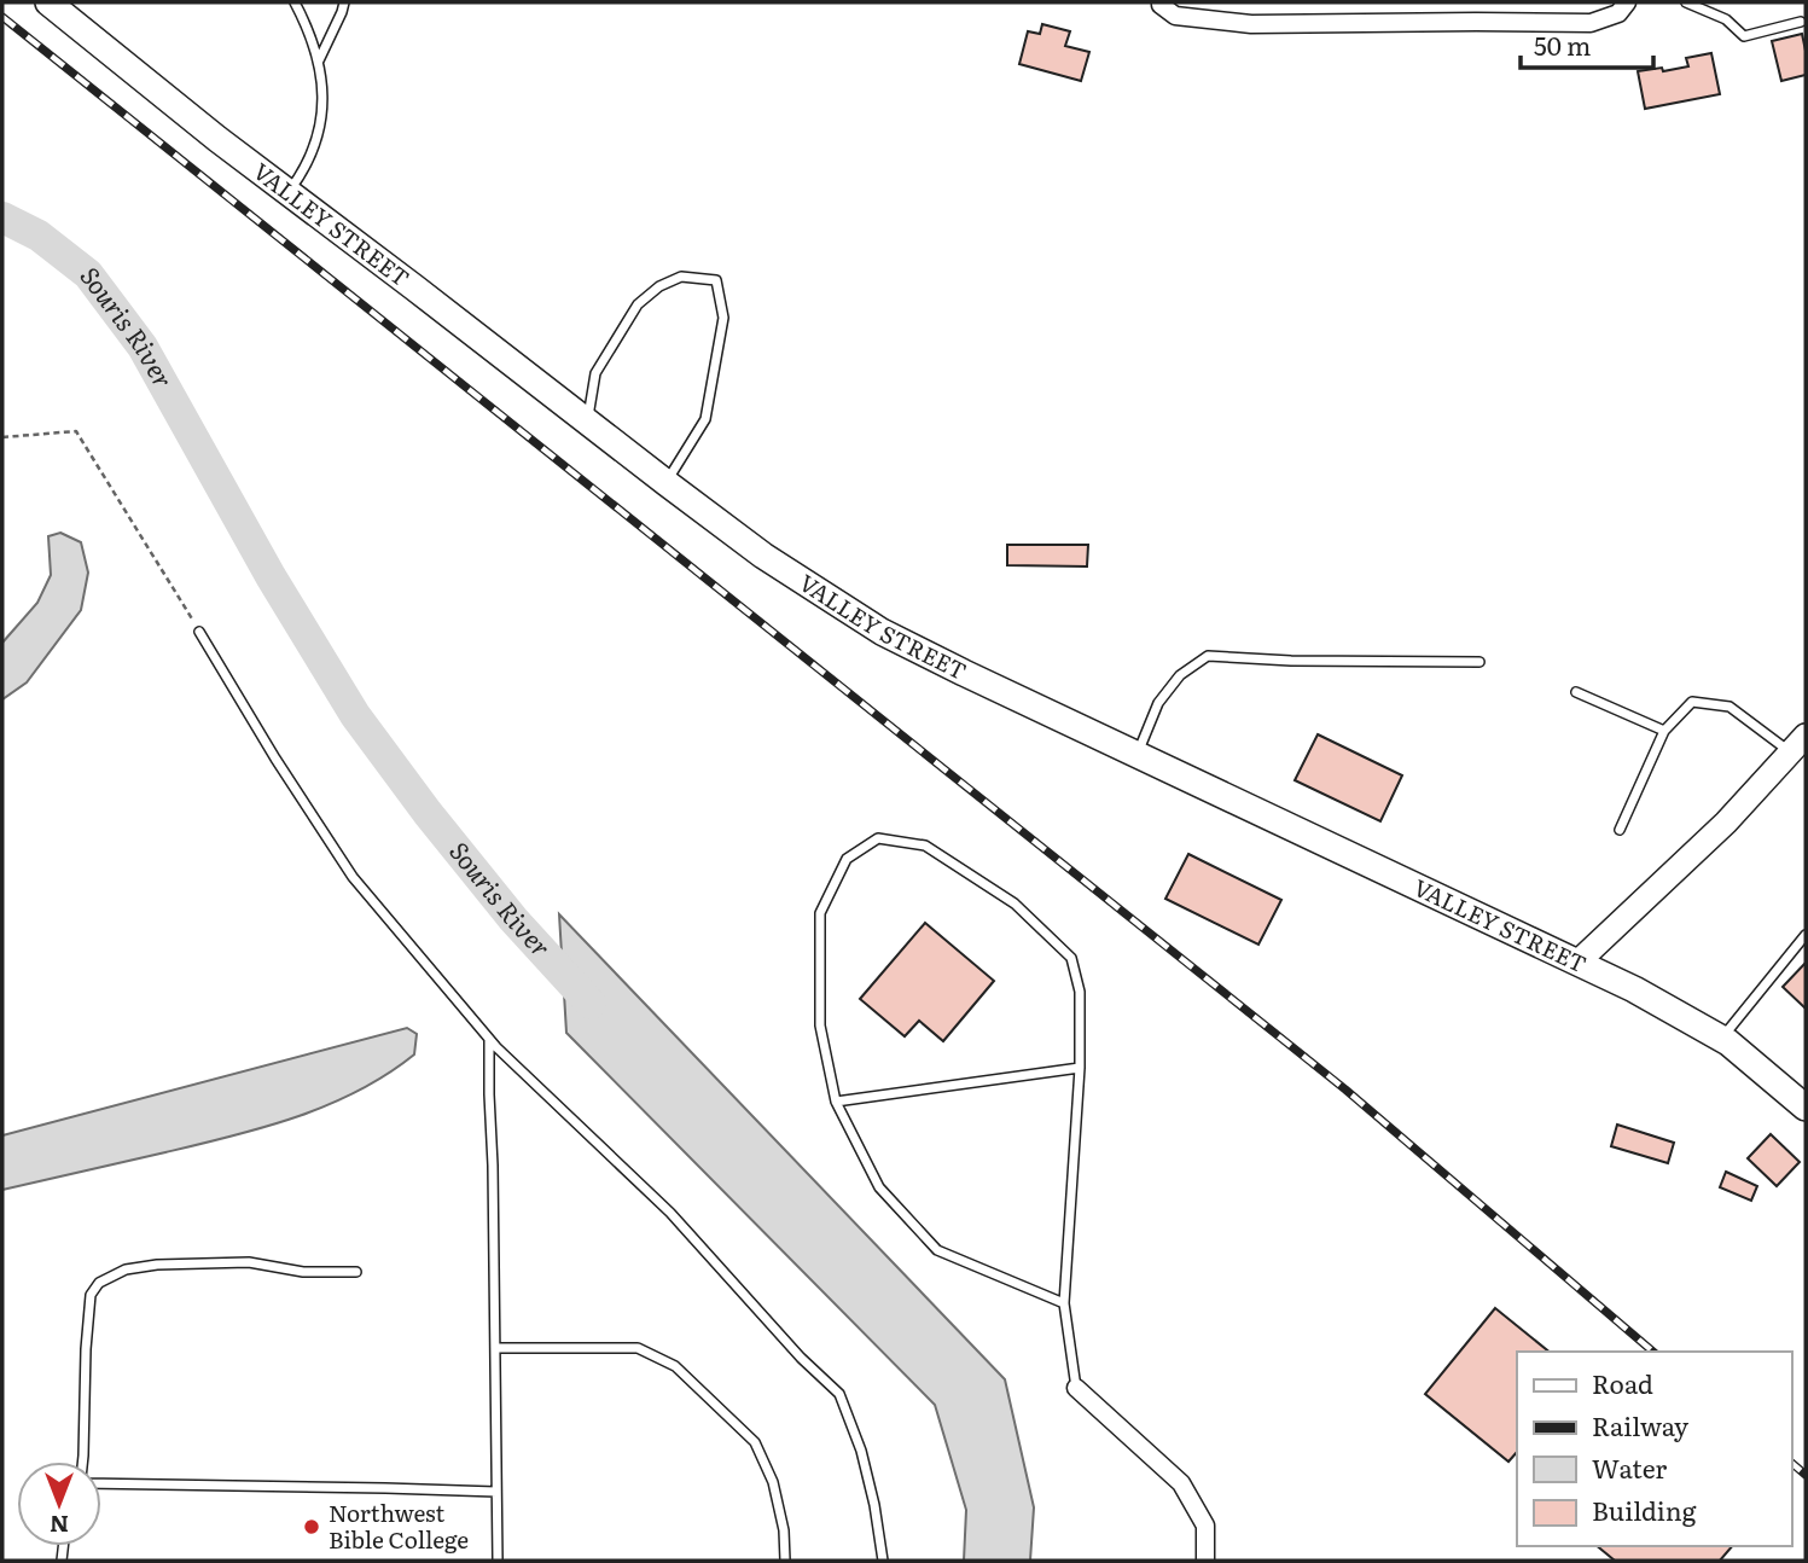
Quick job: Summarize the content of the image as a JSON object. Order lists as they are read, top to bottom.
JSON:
{
  "streets": {
    "main road": ["VALLEY STREET"]
  },
  "water": ["Souris River"],
  "places": ["Northwest Bible College"],
  "legend": [
    "Road",
    "Railway",
    "Water",
    "Building"
  ],
  "scale_bar": "50 m",
  "north": "bottom"
}
